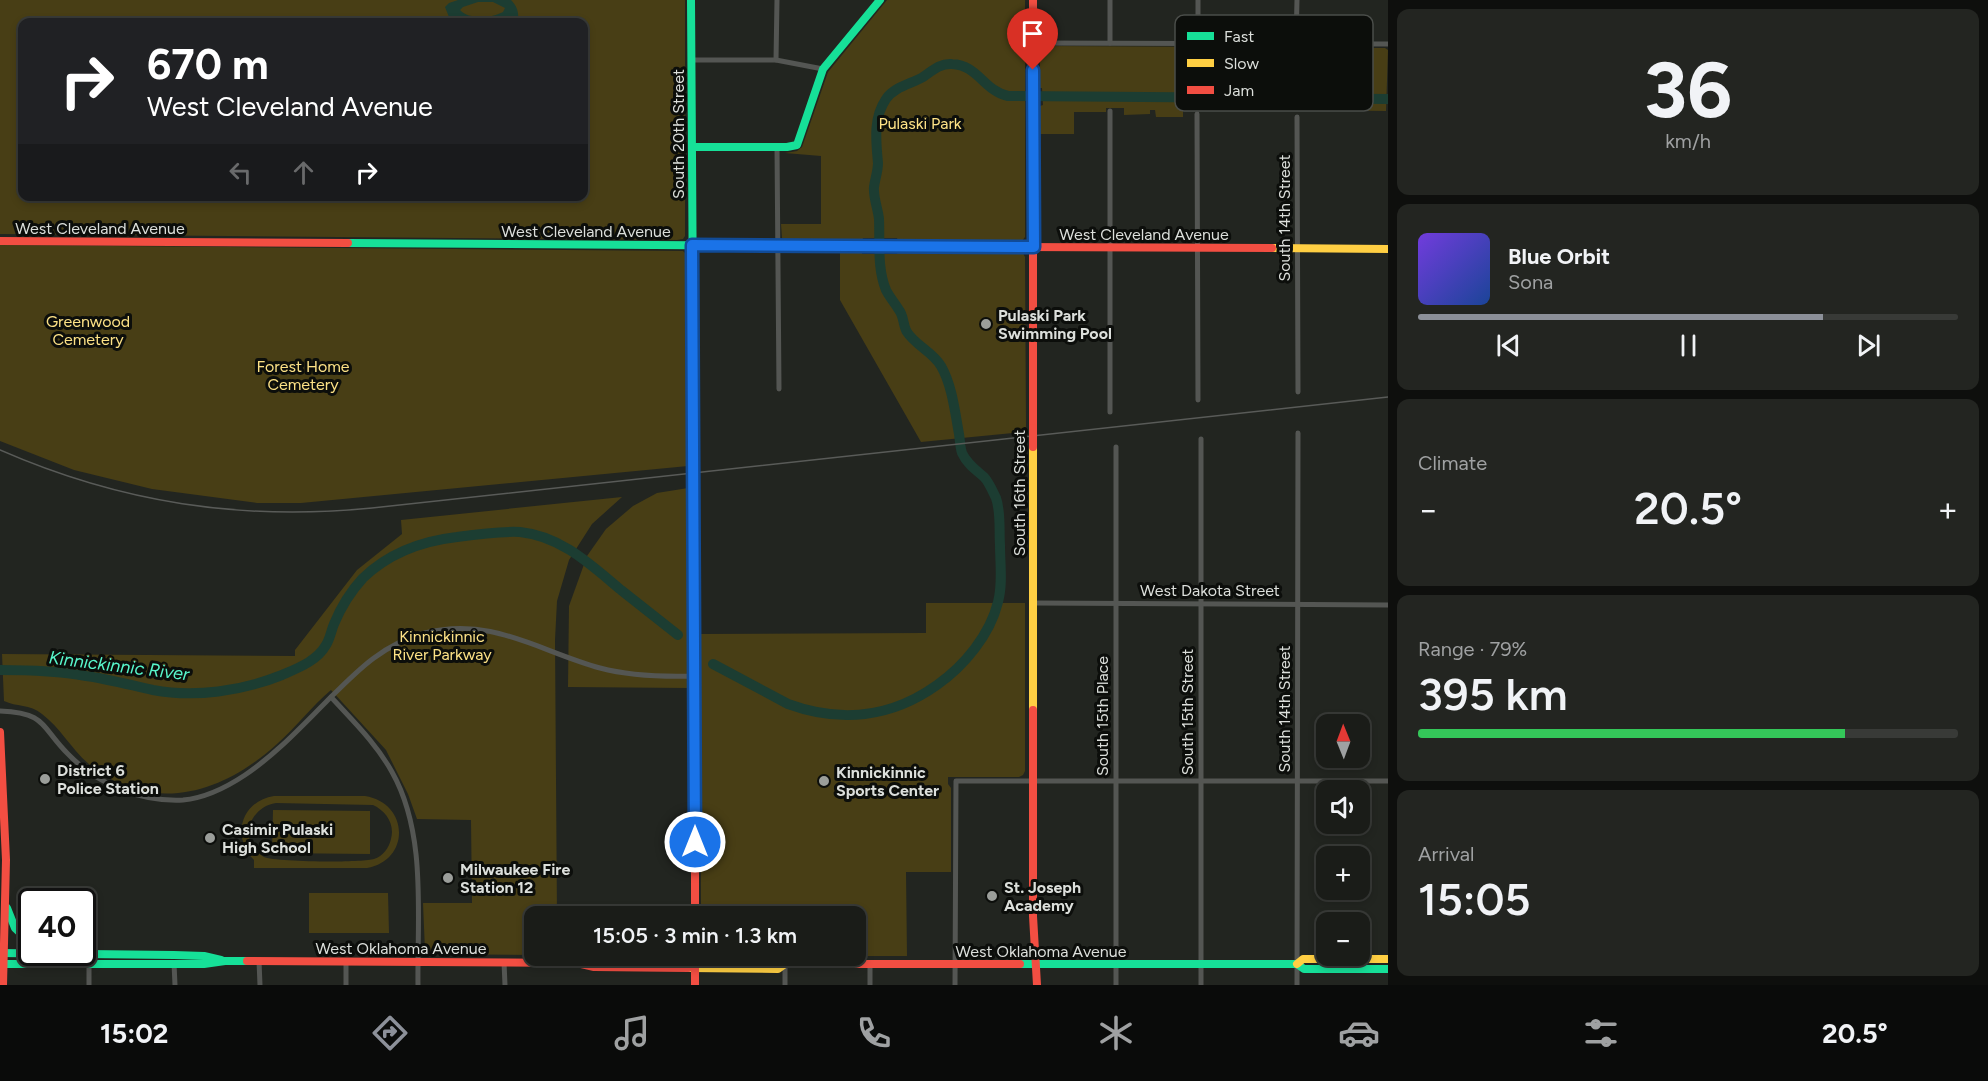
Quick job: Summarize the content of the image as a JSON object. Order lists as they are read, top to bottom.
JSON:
{
  "streets": {
    "street": [
      "South 20th Street",
      "South 14th Street",
      "West Cleveland Avenue",
      "South 16th Street",
      "West Dakota Street",
      "South 15th Street",
      "South 15th Place",
      "West Oklahoma Avenue"
    ]
  },
  "crossings": [
    ["South 20th Street", "West Cleveland Avenue"],
    ["South 14th Street", "West Cleveland Avenue"],
    ["South 14th Street", "West Dakota Street"],
    ["South 14th Street", "West Oklahoma Avenue"],
    ["West Cleveland Avenue", "South 16th Street"],
    ["South 16th Street", "West Dakota Street"],
    ["South 16th Street", "West Oklahoma Avenue"],
    ["West Dakota Street", "South 15th Street"],
    ["West Dakota Street", "South 15th Place"],
    ["South 15th Street", "West Oklahoma Avenue"],
    ["South 15th Place", "West Oklahoma Avenue"]
  ],
  "water": ["Kinnickinnic River"],
  "parks": [
    "Pulaski Park",
    "Greenwood Cemetery",
    "Forest Home Cemetery",
    "Kinnickinnic River Parkway"
  ],
  "places": [
    "Pulaski Park Swimming Pool",
    "District 6 Police Station",
    "Kinnickinnic Sports Center",
    "Casimir Pulaski High School",
    "Milwaukee Fire Station 12",
    "St. Joseph Academy"
  ],
  "legend": ["Fast", "Slow", "Jam"],
  "north": "top",
  "page": {
    "tile": [
      ["36", "km/h"],
      "Climate",
      ["Range · 79%", "395 km"],
      ["Arrival", "15:05"]
    ],
    "turn": ["670 m", "West Cleveland Avenue"],
    "song": ["Blue Orbit", "Sona"],
    "heat": ["−", "20.5°", "+"],
    "map_buttons": ["+", "−"],
    "limit": "40",
    "trip": "15:05 · 3 min · 1.3 km",
    "tabs": ["15:02", "20.5°"]
  }
}
